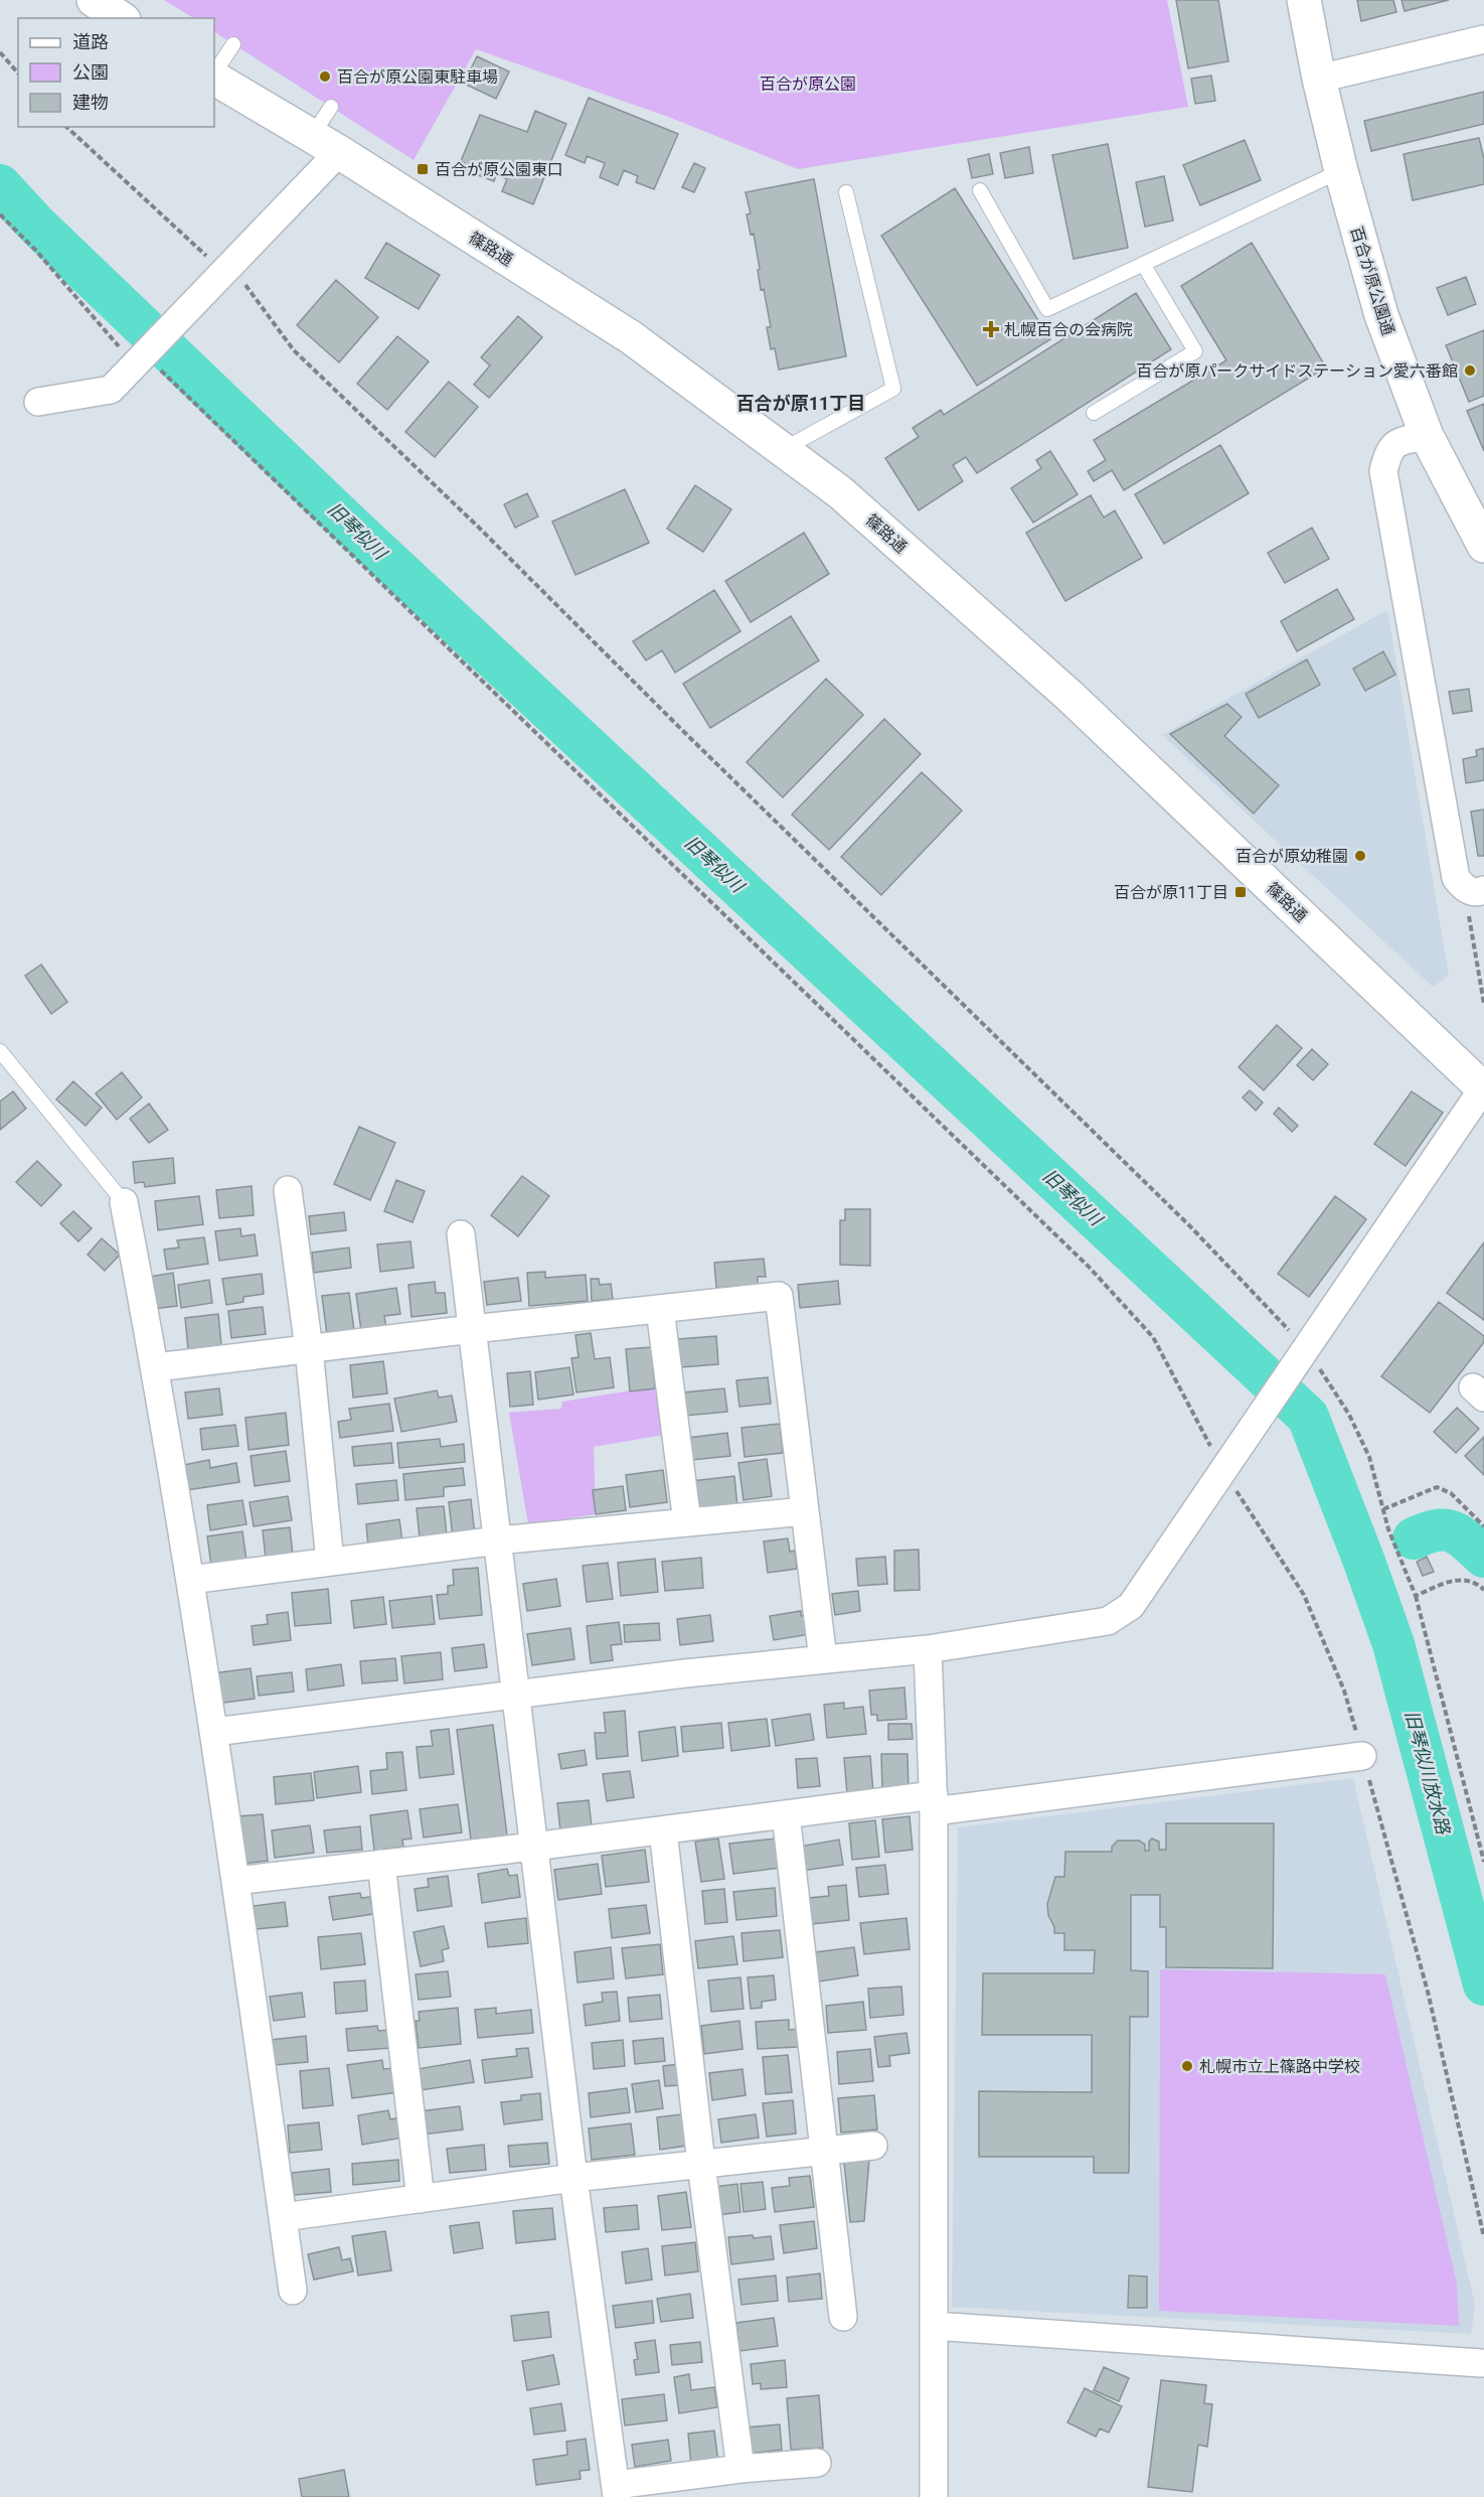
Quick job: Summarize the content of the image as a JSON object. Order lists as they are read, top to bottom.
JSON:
{
  "streets": {
    "street": ["篠路通", "百合が原公園通"]
  },
  "districts": ["百合が原11丁目"],
  "water": ["旧琴似川", "旧琴似川放水路"],
  "parks": ["百合が原公園"],
  "places": {
    "other": [
      "百合が原公園東駐車場",
      "百合が原パークサイドステーション愛六番館",
      "百合が原幼稚園",
      "札幌市立上篠路中学校"
    ],
    "transit": ["百合が原公園東口", "百合が原11丁目"],
    "health": ["札幌百合の会病院"]
  },
  "legend": ["道路", "公園", "建物"]
}
